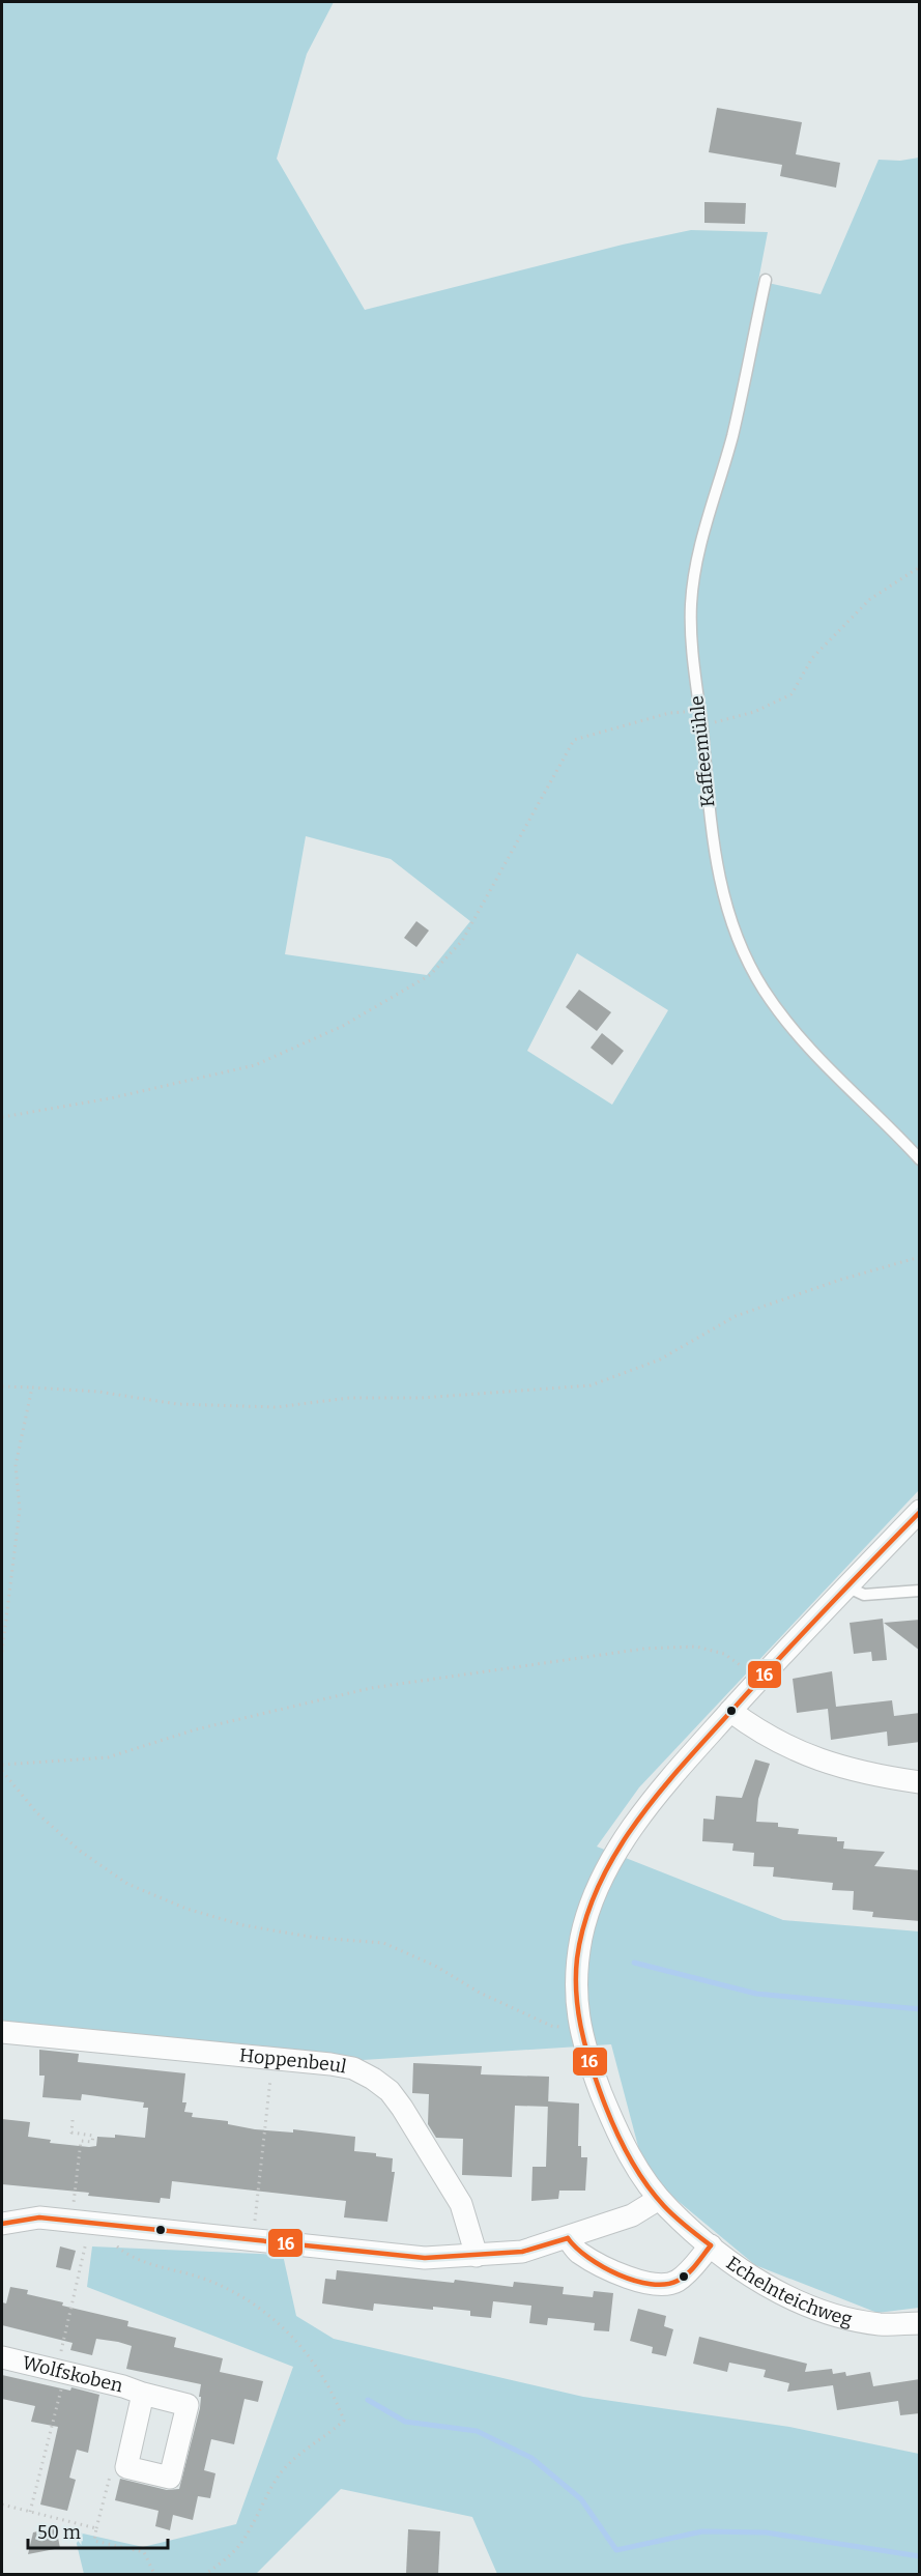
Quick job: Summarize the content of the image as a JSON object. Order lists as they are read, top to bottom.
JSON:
{
  "streets": {
    "street": ["Hoppenbeul", "Echelnteichweg", "Wolfskoben"],
    "lane": ["Kaffeemühle"]
  },
  "lines": ["transit line 16"],
  "scale_bar": "50 m"
}
